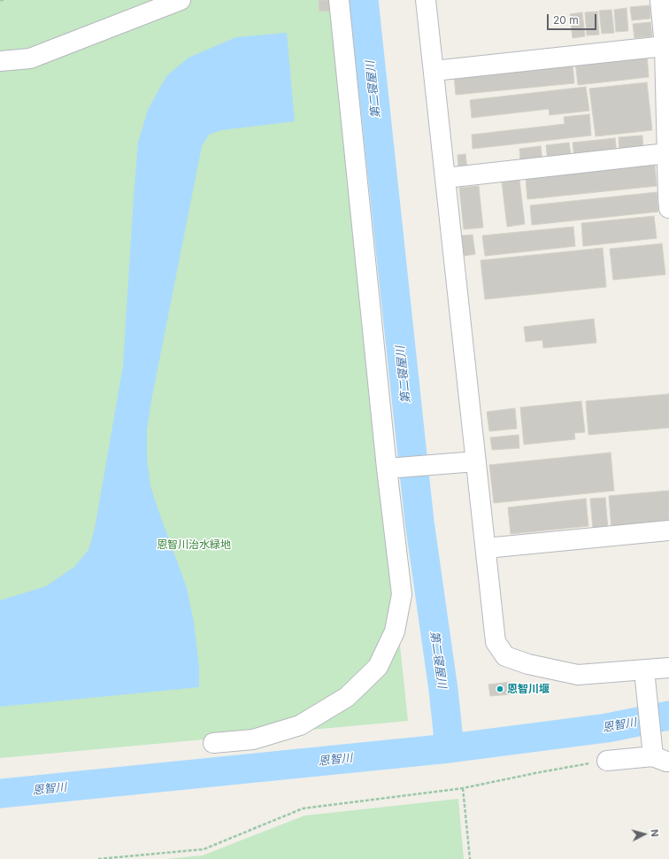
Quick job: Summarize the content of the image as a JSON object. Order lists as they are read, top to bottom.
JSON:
{
  "water": ["第二寝屋川", "恩智川"],
  "parks": ["恩智川治水緑地"],
  "places": ["恩智川堰"],
  "scale_bar": "20 m",
  "north": "right"
}
